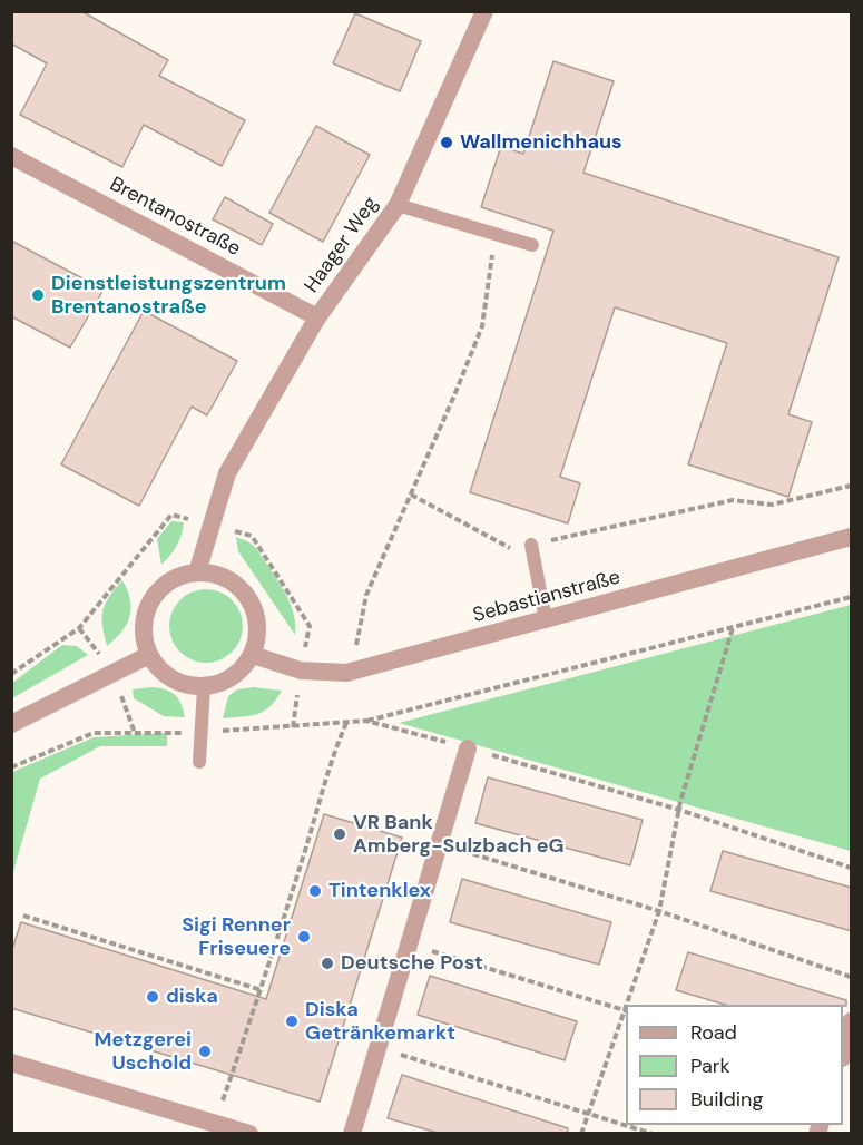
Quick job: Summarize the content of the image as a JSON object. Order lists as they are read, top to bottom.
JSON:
{
  "streets": {
    "street": ["Brentanostraße", "Haager Weg", "Sebastianstraße"]
  },
  "crossings": [
    ["Brentanostraße", "Haager Weg"],
    ["Haager Weg", "Sebastianstraße"]
  ],
  "places": [
    "Wallmenichhaus",
    "Dienstleistungszentrum Brentanostraße",
    "VR Bank Amberg-Sulzbach eG",
    "Tintenklex",
    "Sigi Renner Friseuere",
    "Deutsche Post",
    "diska",
    "Diska Getränkemarkt",
    "Metzgerei Uschold"
  ],
  "legend": ["Road", "Park", "Building"]
}
